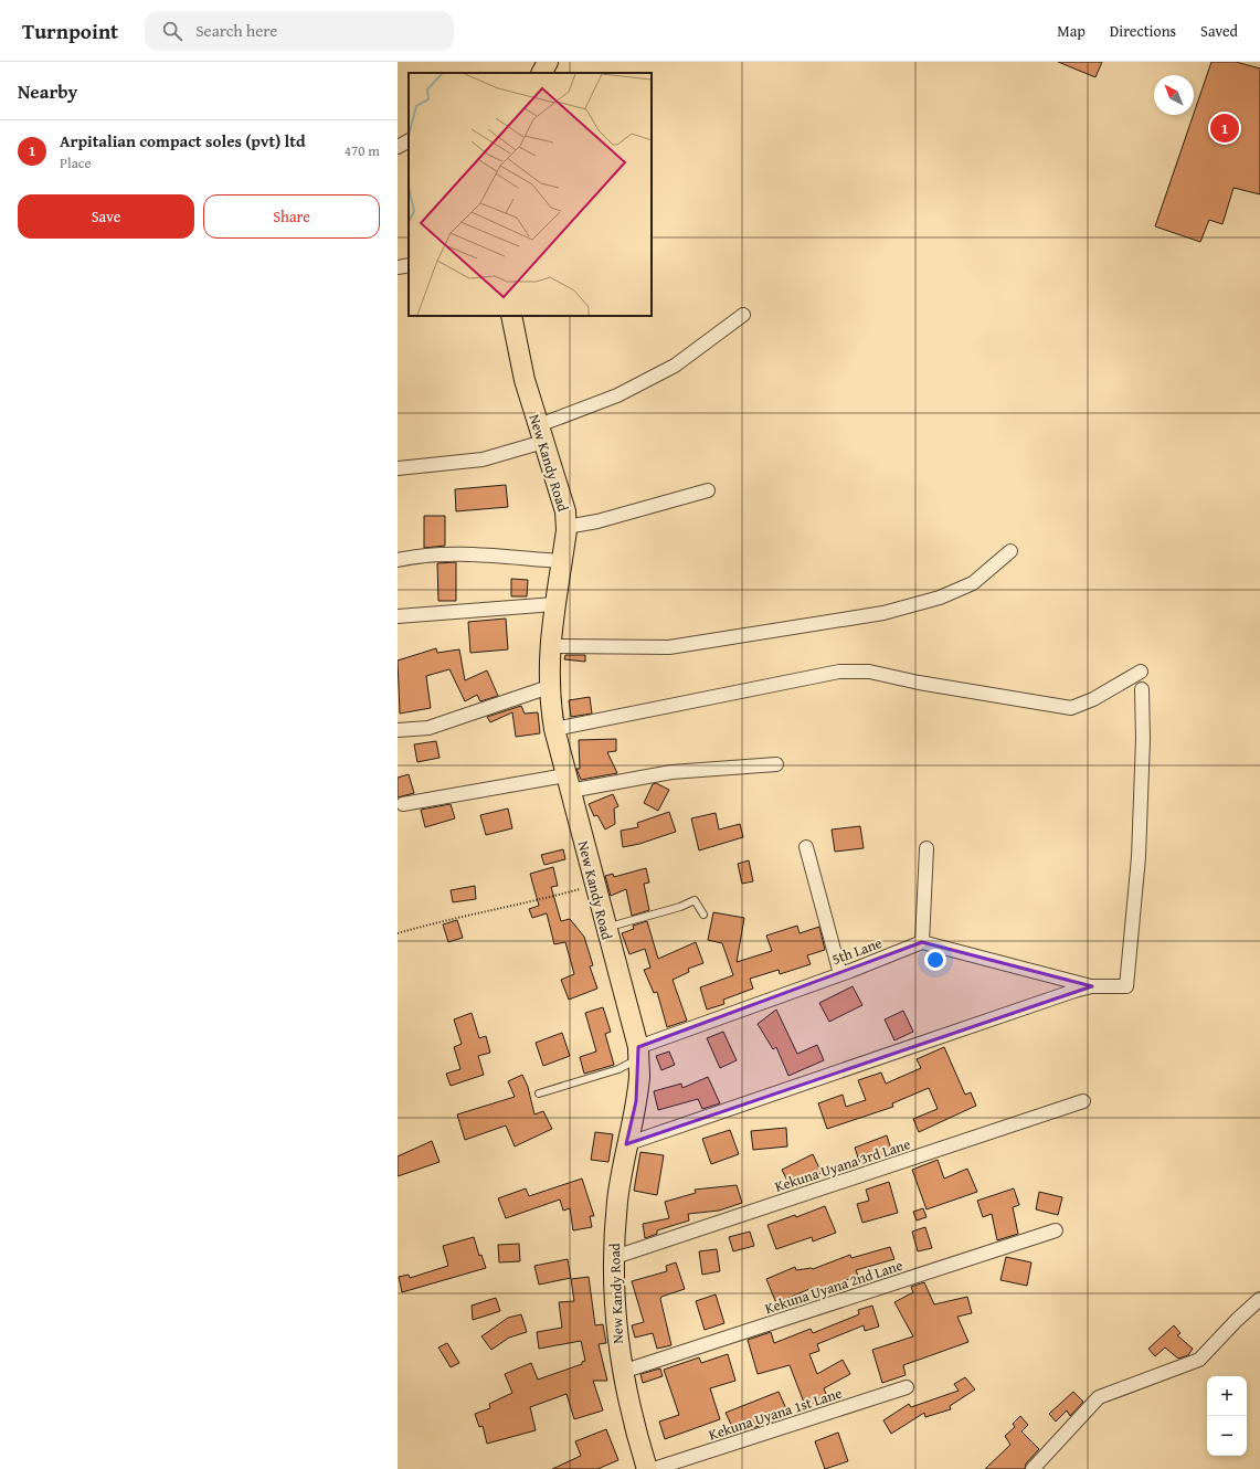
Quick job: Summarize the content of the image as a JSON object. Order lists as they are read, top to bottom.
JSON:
{
  "streets": {
    "main road": ["New Kandy Road"],
    "street": [
      "5th Lane",
      "Kekuna Uyana 3rd Lane",
      "Kekuna Uyana 2nd Lane",
      "Kekuna Uyana 1st Lane"
    ]
  },
  "crossings": [
    ["New Kandy Road", "5th Lane"],
    ["New Kandy Road", "Kekuna Uyana 3rd Lane"],
    ["New Kandy Road", "Kekuna Uyana 2nd Lane"]
  ],
  "north": "top left",
  "page": {
    "header": "Turnpoint",
    "search": "Search here",
    "nav": ["Map", "Directions", "Saved"],
    "heading": "Nearby",
    "pins": "1",
    "list": [
      {
        "mark": "1",
        "name": "Arpitalian compact soles (pvt) ltd",
        "note": "Place",
        "value": "470 m"
      }
    ],
    "buttons": ["Save", "Share"],
    "map_buttons": ["+", "−"]
  }
}
